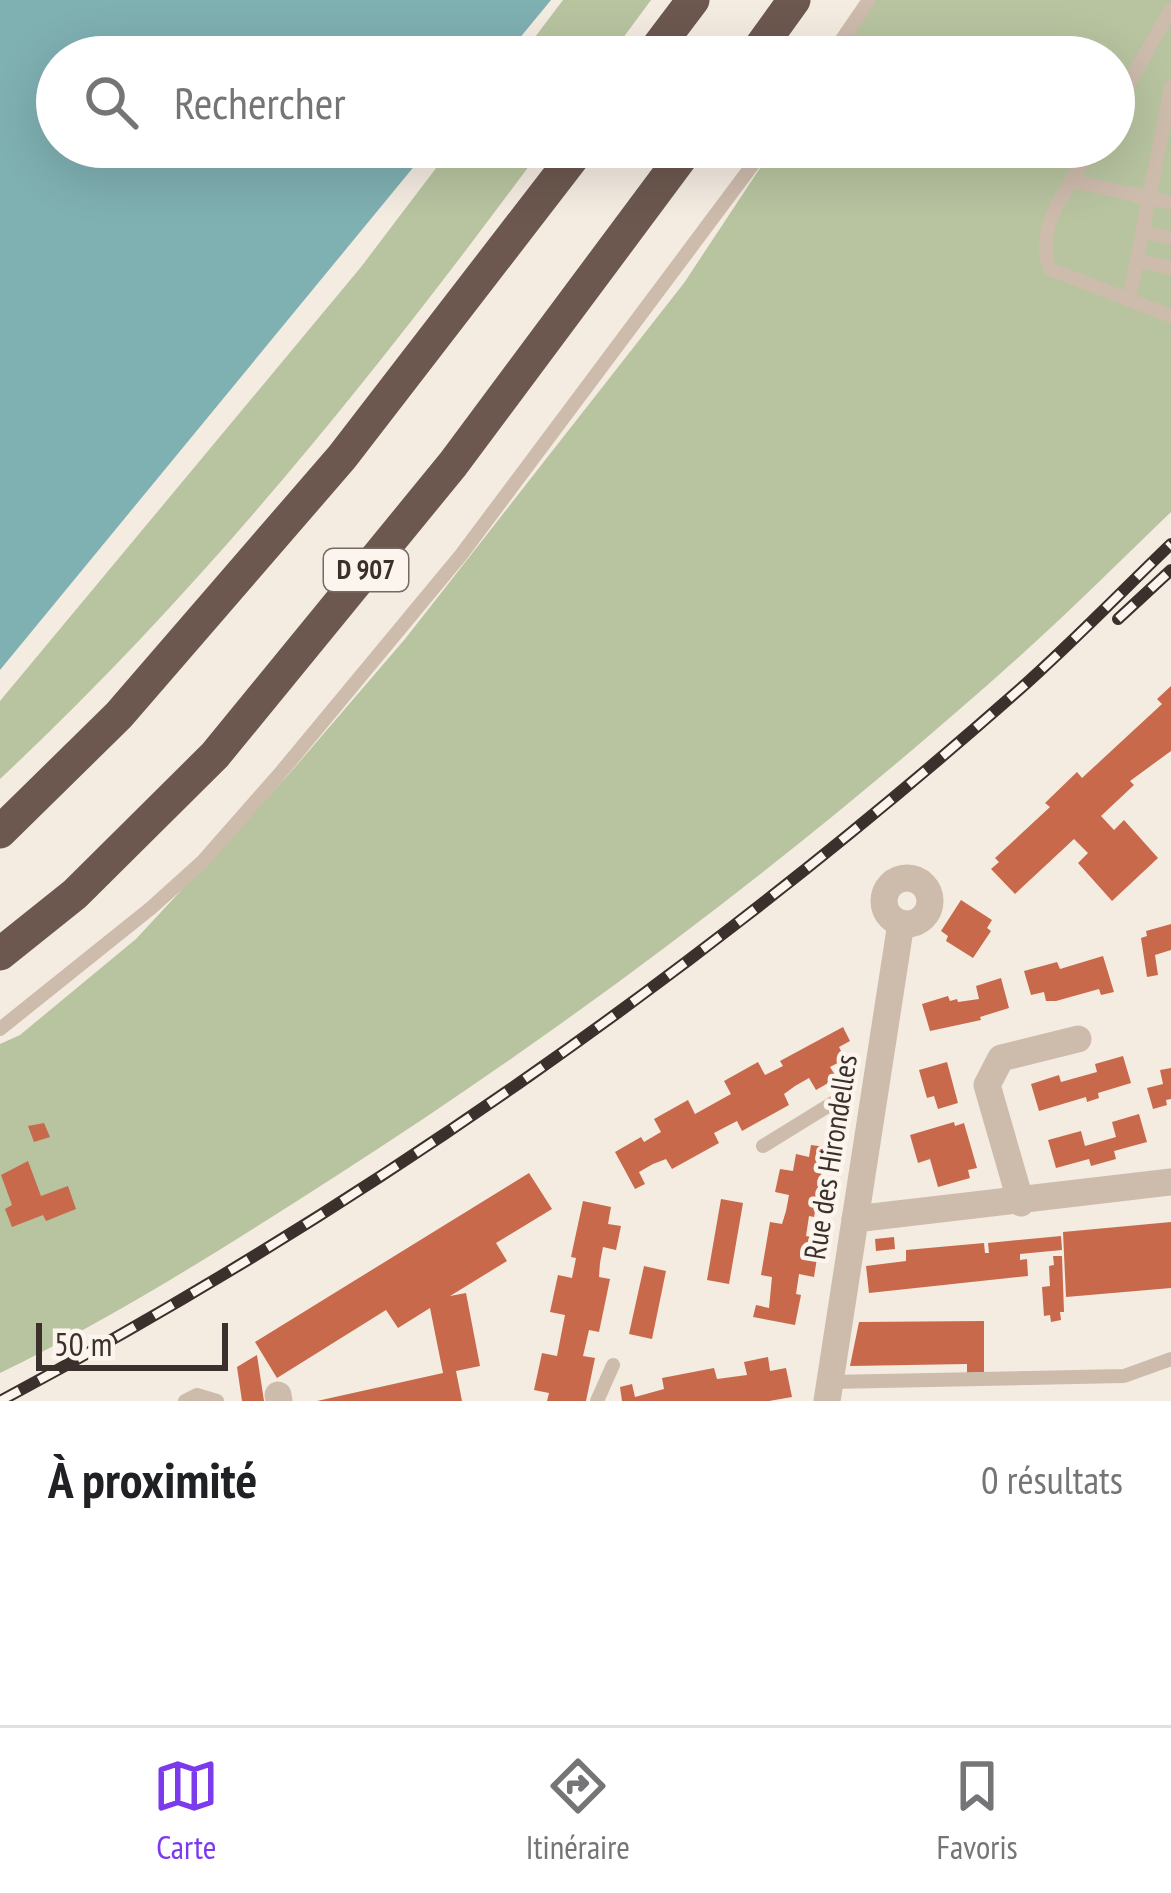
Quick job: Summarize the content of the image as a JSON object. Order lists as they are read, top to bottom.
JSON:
{
  "streets": {
    "highway": ["D 907"],
    "street": ["Rue des Hirondelles"]
  },
  "scale_bar": "50 m",
  "page": {
    "search": "Rechercher",
    "scale": "50 m",
    "heading": ["À proximité", "0 résultats"],
    "nav": ["Carte", "Itinéraire", "Favoris"]
  }
}
